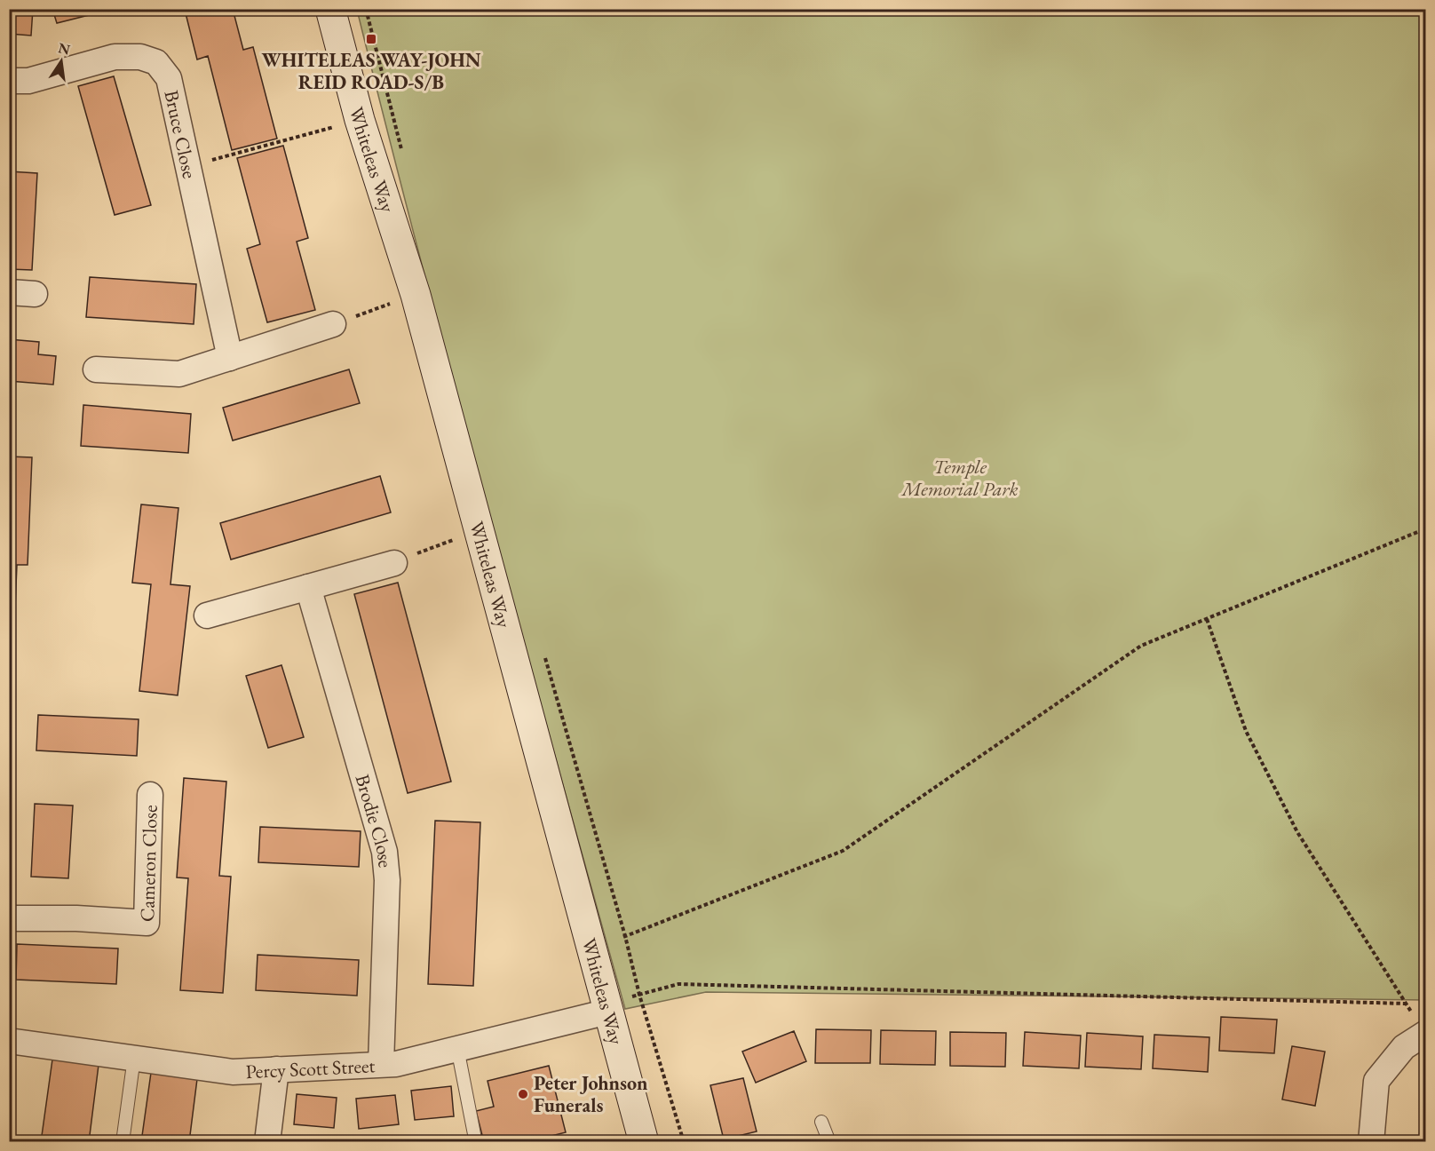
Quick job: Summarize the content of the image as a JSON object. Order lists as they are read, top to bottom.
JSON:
{
  "streets": {
    "main road": ["Whiteleas Way"],
    "street": [
      "Bruce Close",
      "Brodie Close",
      "Cameron Close",
      "Percy Scott Street"
    ]
  },
  "crossings": [
    ["Whiteleas Way", "Percy Scott Street"],
    ["Brodie Close", "Percy Scott Street"]
  ],
  "parks": ["Temple Memorial Park"],
  "places": {
    "transit": ["WHITELEAS WAY-JOHN REID ROAD-S/B"],
    "other": ["Peter Johnson Funerals"]
  },
  "north": "top"
}
